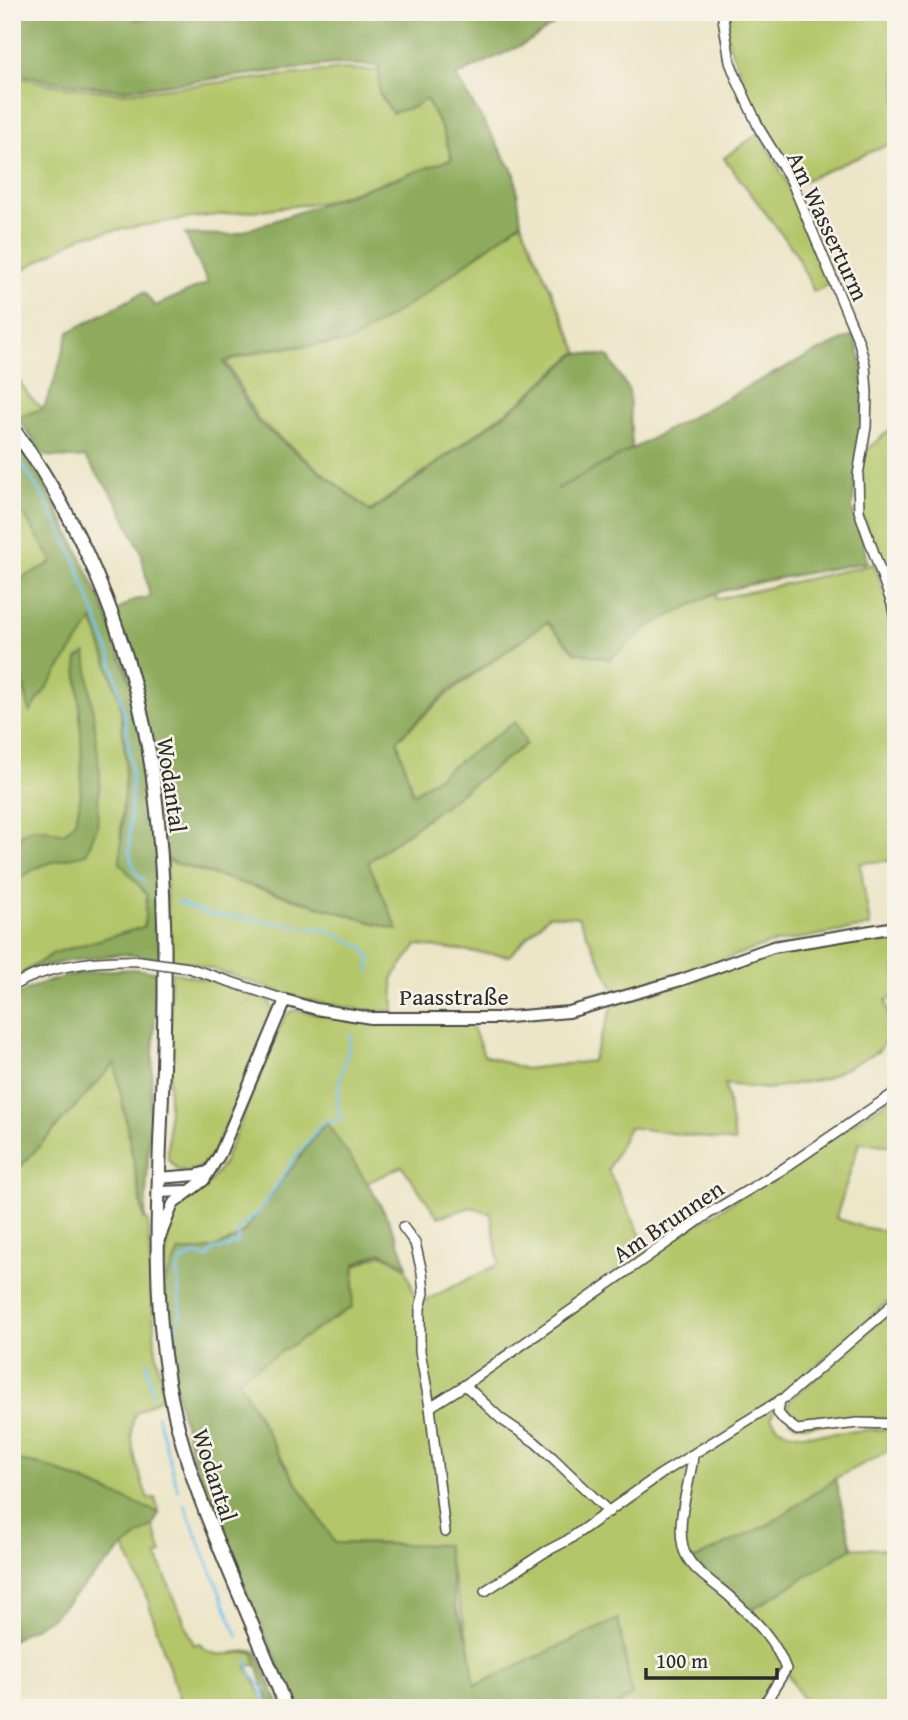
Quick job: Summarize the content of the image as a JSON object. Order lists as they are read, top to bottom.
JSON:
{
  "streets": {
    "main road": ["Wodantal"],
    "street": ["Am Wasserturm", "Paasstraße", "Am Brunnen"]
  },
  "crossings": [
    ["Wodantal", "Paasstraße"]
  ],
  "scale_bar": "100 m"
}
